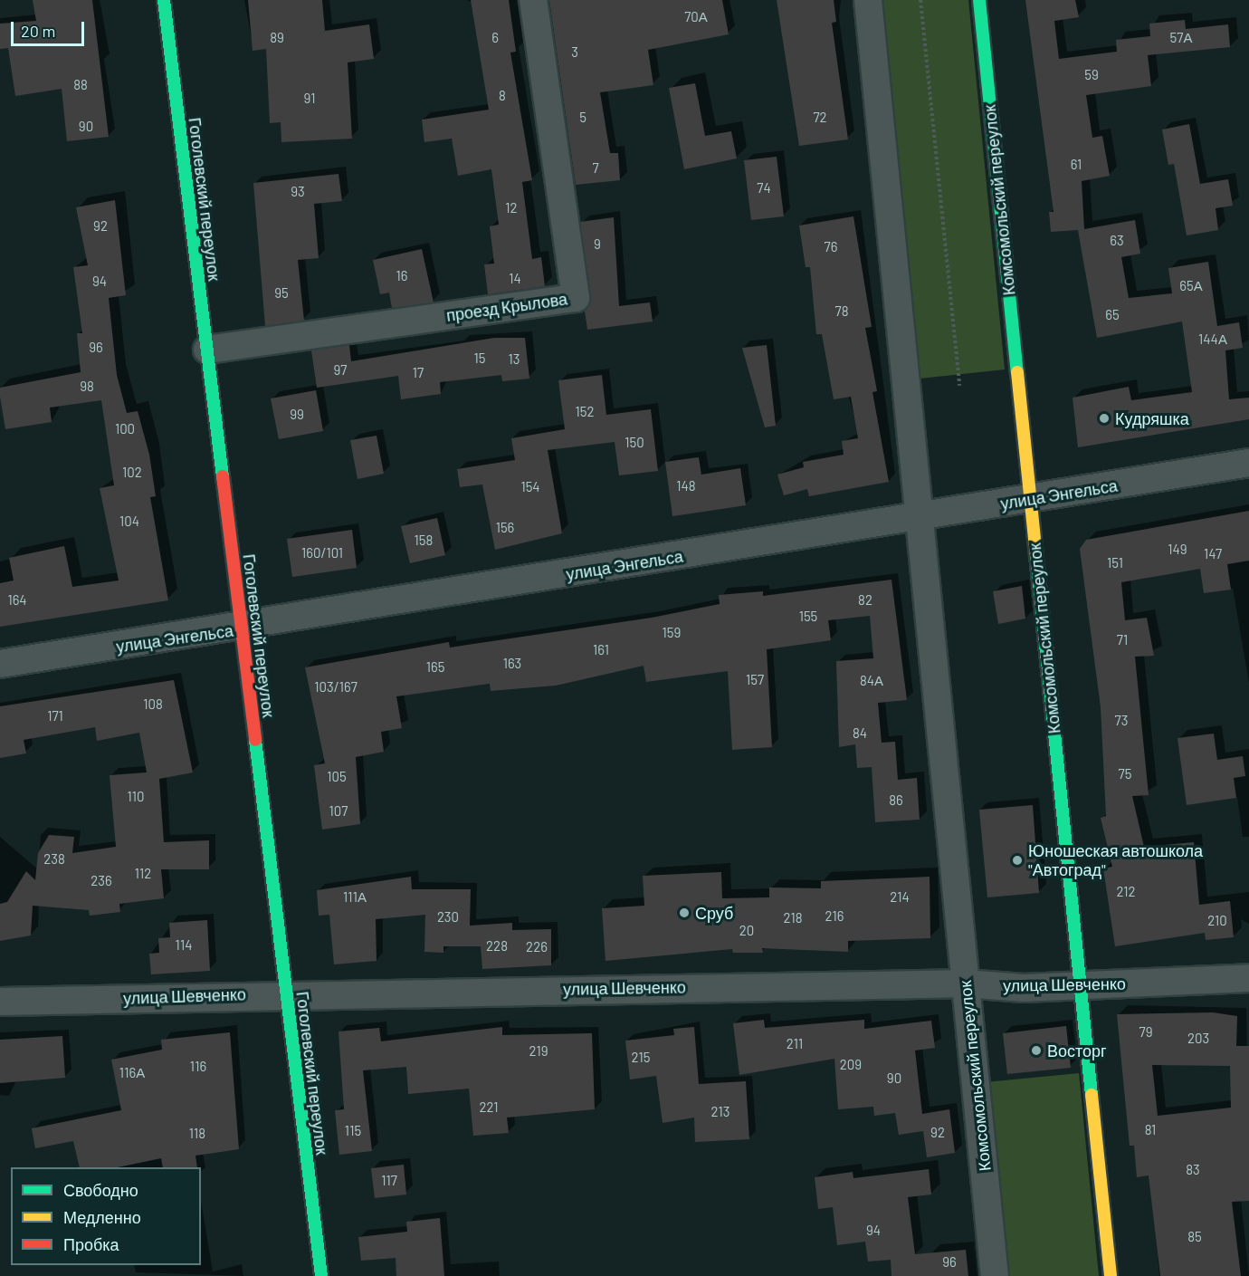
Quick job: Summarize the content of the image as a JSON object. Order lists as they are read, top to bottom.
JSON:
{
  "streets": {
    "main road": ["Гоголевский переулок", "Комсомольский переулок"],
    "street": ["проезд Крылова", "улица Энгельса", "улица Шевченко"]
  },
  "crossings": [
    ["Гоголевский переулок", "проезд Крылова"],
    ["Гоголевский переулок", "улица Энгельса"],
    ["Гоголевский переулок", "улица Шевченко"],
    ["Комсомольский переулок", "улица Энгельса"],
    ["Комсомольский переулок", "улица Шевченко"]
  ],
  "places": [
    "Кудряшка",
    "Юношеская автошкола \"Автоград\"",
    "Сруб",
    "Восторг"
  ],
  "house_numbers": [
    "70А",
    "89",
    "6",
    "57А",
    "3",
    "59",
    "88",
    "8",
    "91",
    "5",
    "72",
    "90",
    "61",
    "7",
    "74",
    "93",
    "12",
    "92",
    "63",
    "9",
    "76",
    "16",
    "14",
    "94",
    "65А",
    "95",
    "78",
    "65",
    "144А",
    "96",
    "15",
    "13",
    "97",
    "17",
    "98",
    "152",
    "99",
    "100",
    "150",
    "102",
    "148",
    "154",
    "104",
    "156",
    "158",
    "149",
    "160/101",
    "147",
    "151",
    "164",
    "82",
    "155",
    "159",
    "71",
    "161",
    "163",
    "165",
    "157",
    "84А",
    "103/167",
    "108",
    "171",
    "73",
    "84",
    "75",
    "105",
    "110",
    "86",
    "107",
    "238",
    "112",
    "236",
    "212",
    "111А",
    "214",
    "216",
    "230",
    "218",
    "210",
    "20",
    "114",
    "228",
    "226",
    "79",
    "203",
    "211",
    "219",
    "215",
    "209",
    "116",
    "116А",
    "90",
    "221",
    "213",
    "81",
    "115",
    "92",
    "118",
    "83",
    "117",
    "94",
    "85",
    "96"
  ],
  "legend": ["Свободно", "Медленно", "Пробка"],
  "scale_bar": "20 m"
}
